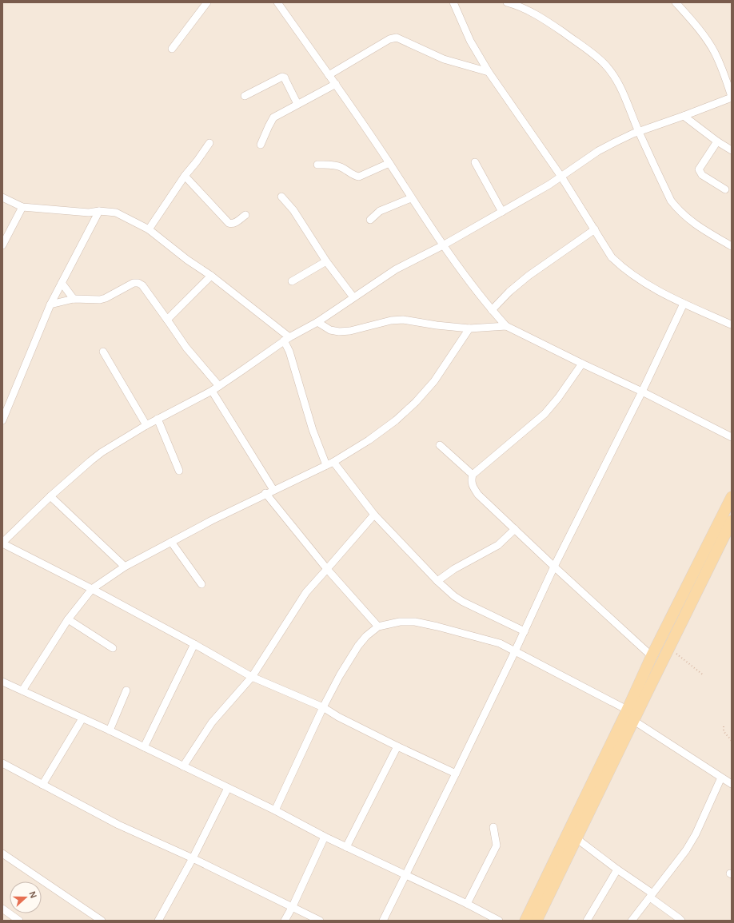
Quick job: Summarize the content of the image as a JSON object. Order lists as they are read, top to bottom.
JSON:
{
  "north": "right"
}
